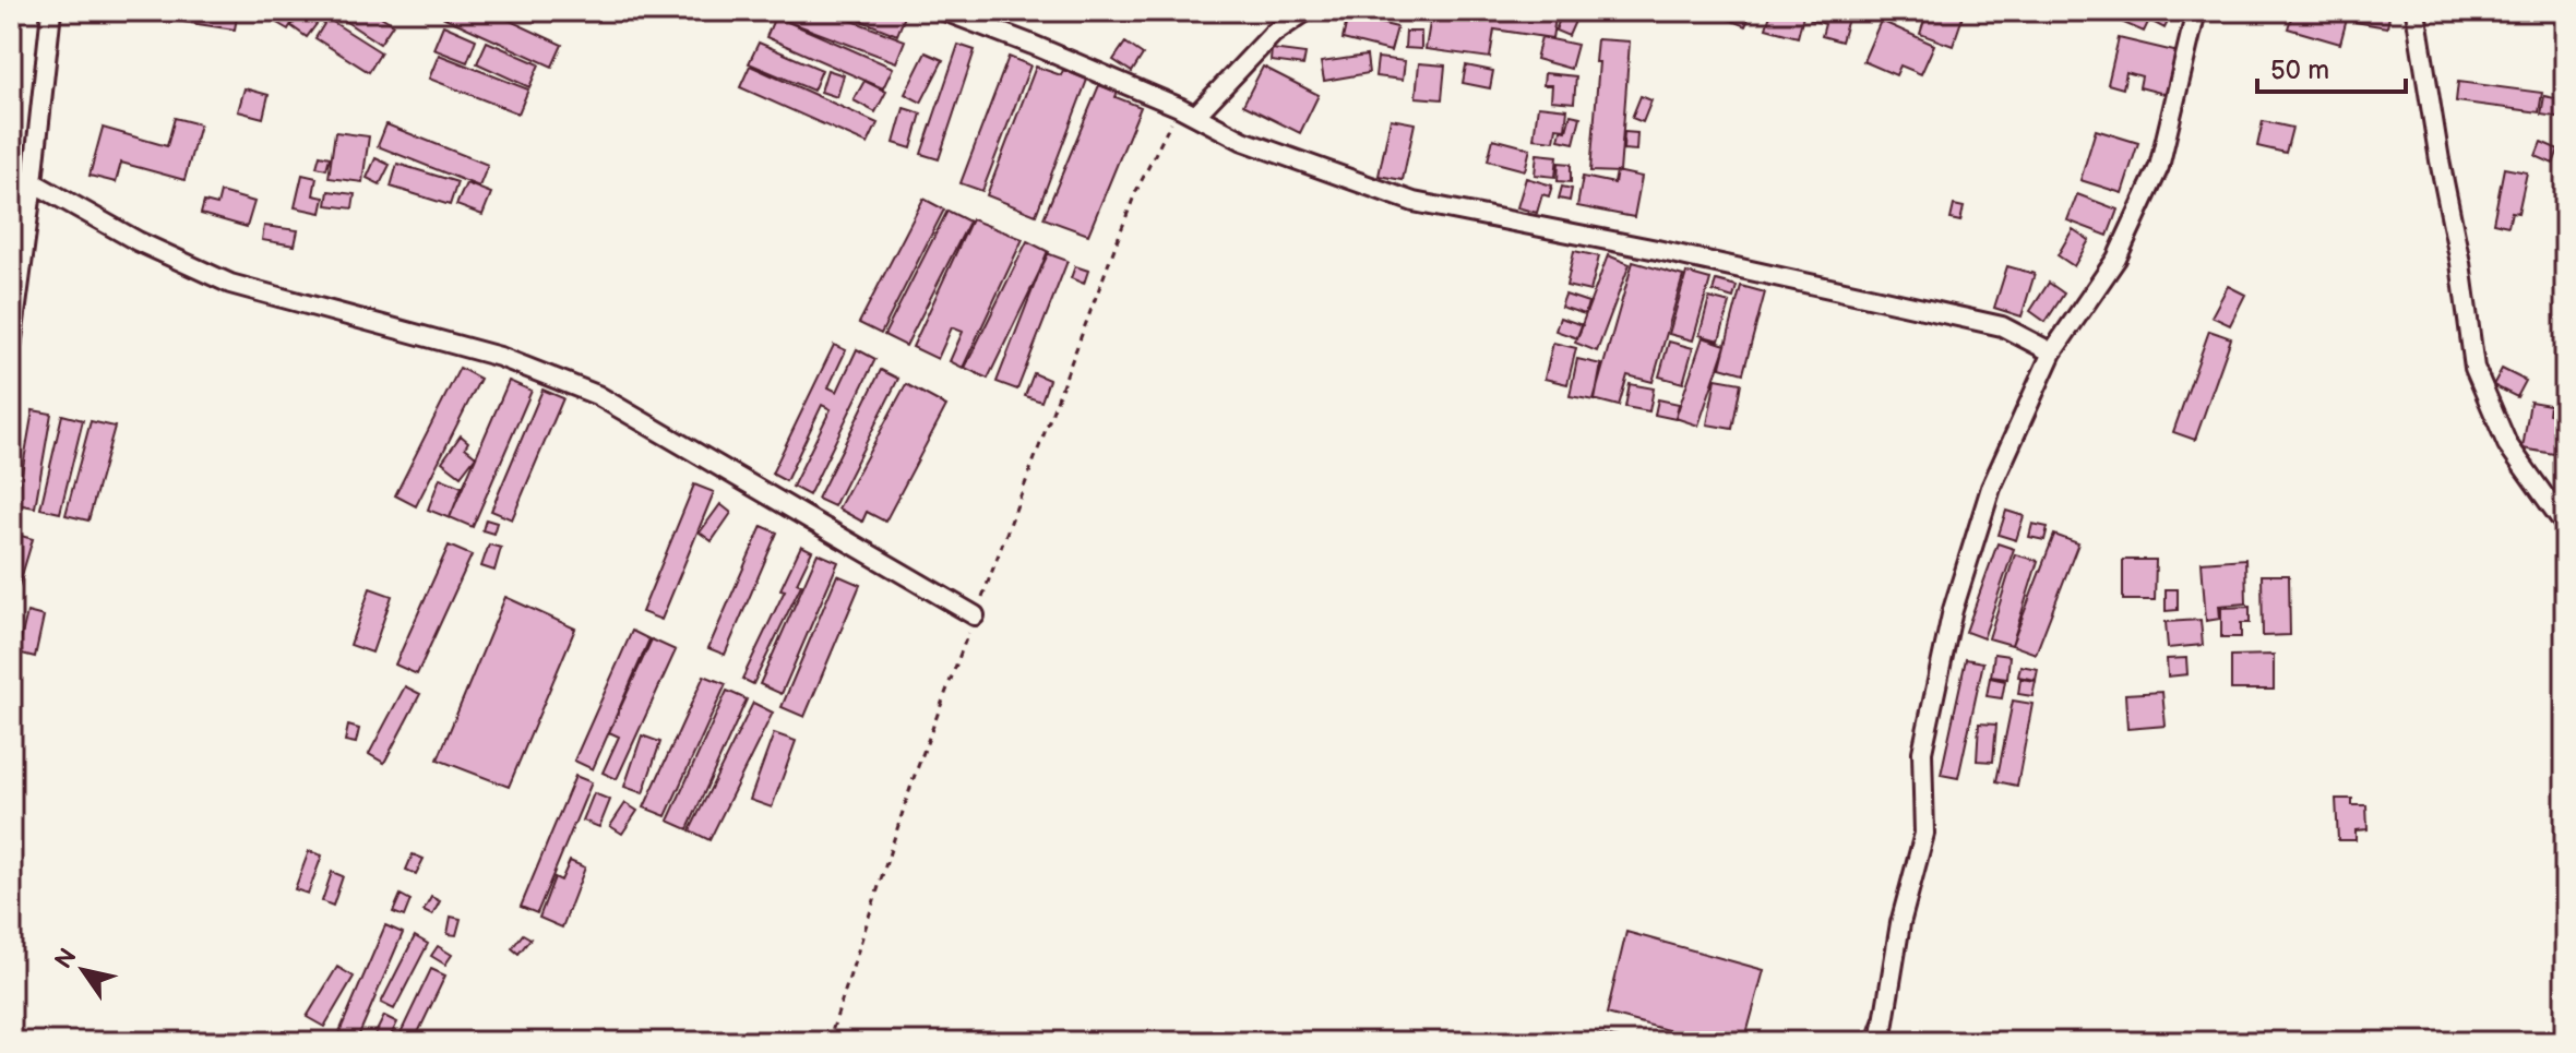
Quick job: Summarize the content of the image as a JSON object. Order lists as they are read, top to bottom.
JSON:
{
  "scale_bar": "50 m",
  "north": "top left"
}
